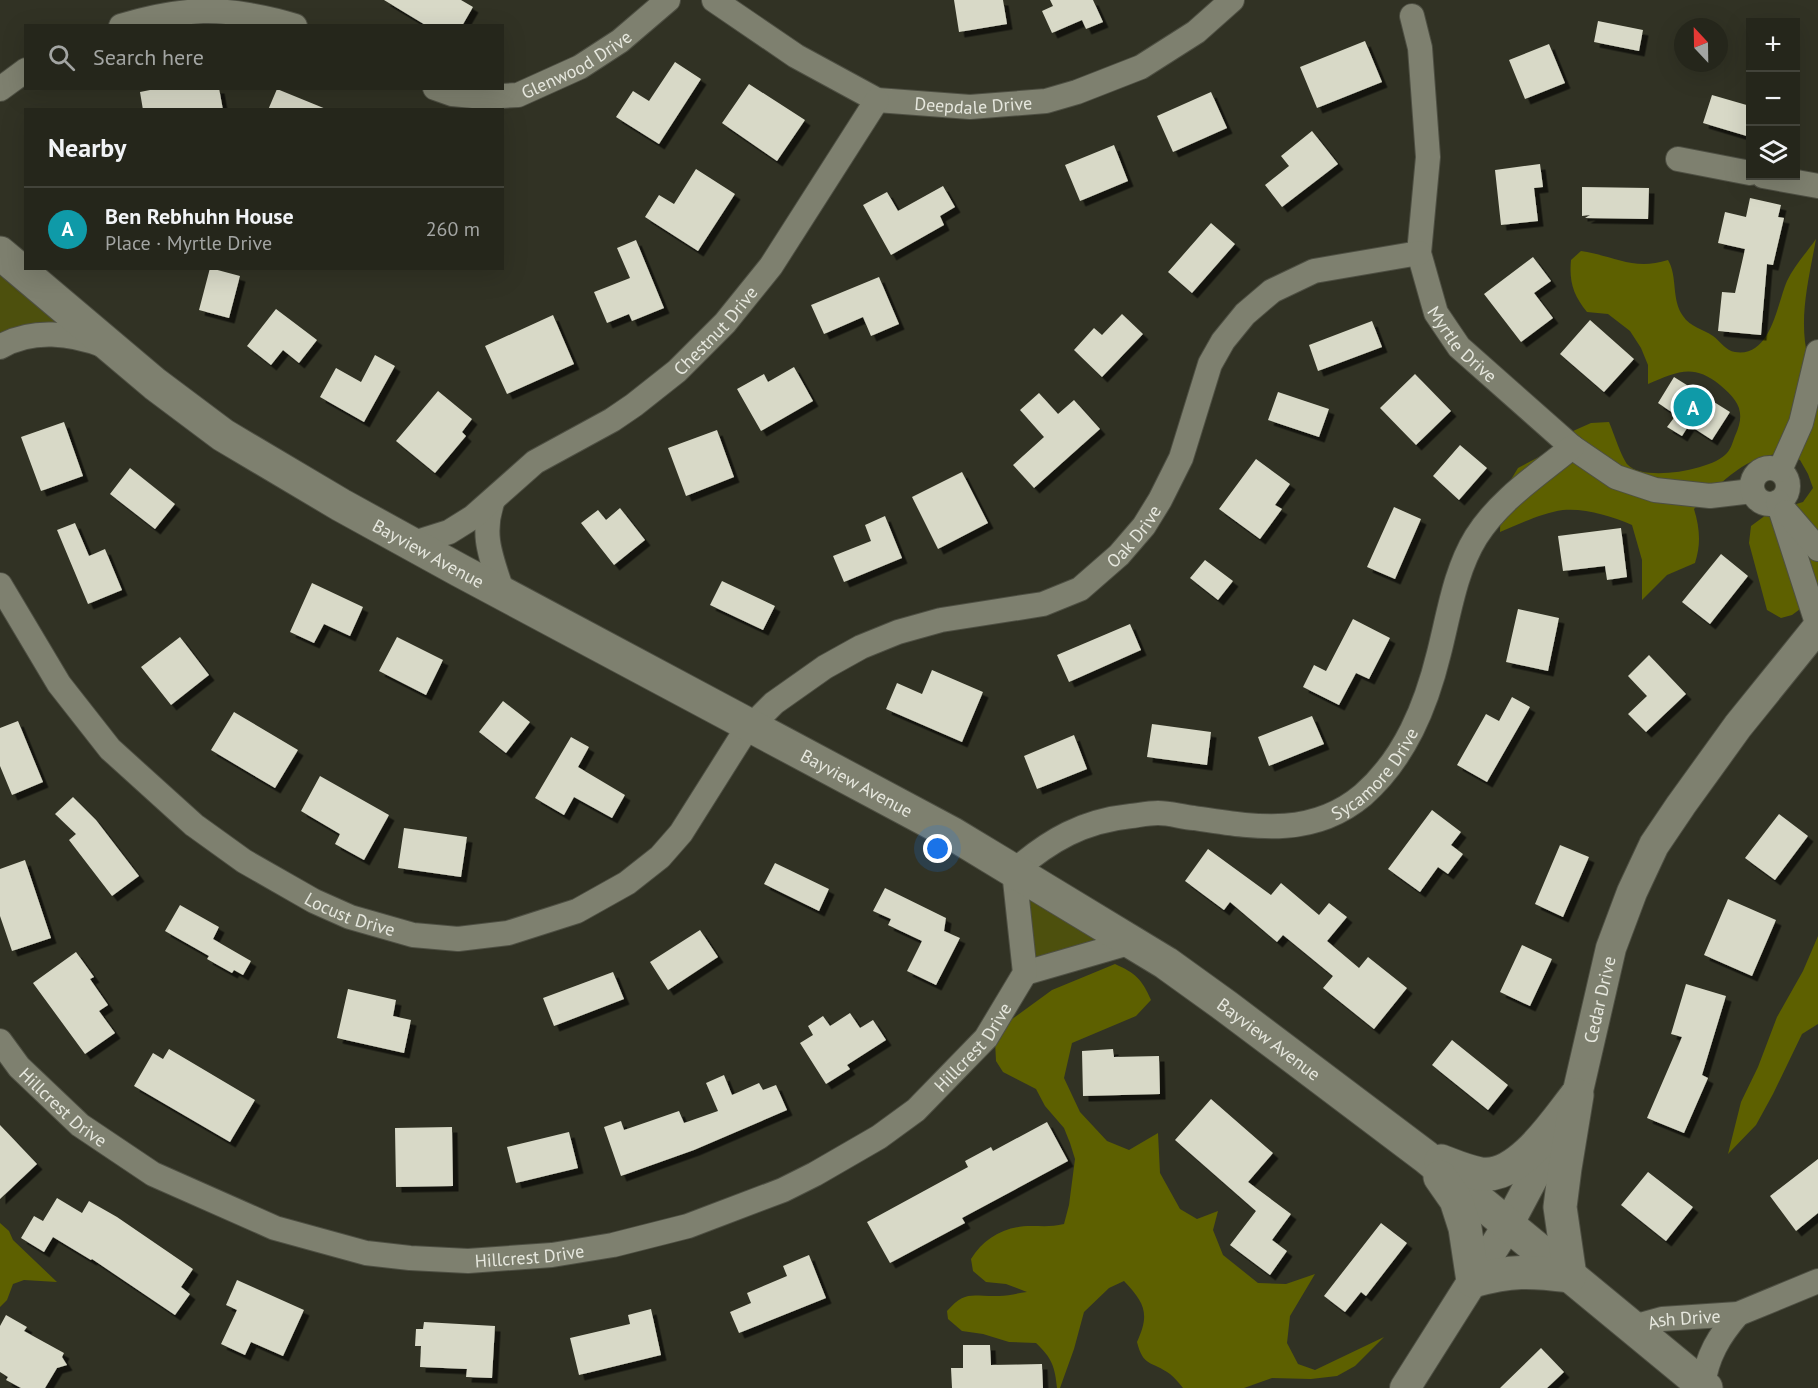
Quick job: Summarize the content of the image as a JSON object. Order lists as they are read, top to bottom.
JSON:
{
  "streets": {
    "main road": ["Bayview Avenue"],
    "street": [
      "Glenwood Drive",
      "Deepdale Drive",
      "Chestnut Drive",
      "Myrtle Drive",
      "Oak Drive",
      "Sycamore Drive",
      "Locust Drive",
      "Cedar Drive",
      "Hillcrest Drive",
      "Ash Drive"
    ]
  },
  "crossings": [
    ["Deepdale Drive", "Chestnut Drive"],
    ["Chestnut Drive", "Bayview Avenue"],
    ["Myrtle Drive", "Oak Drive"],
    ["Myrtle Drive", "Sycamore Drive"],
    ["Oak Drive", "Bayview Avenue"],
    ["Oak Drive", "Locust Drive"],
    ["Bayview Avenue", "Sycamore Drive"],
    ["Bayview Avenue", "Locust Drive"],
    ["Bayview Avenue", "Cedar Drive"],
    ["Bayview Avenue", "Ash Drive"]
  ],
  "north": "top",
  "page": {
    "map_buttons": ["+", "−"],
    "search": "Search here",
    "heading": "Nearby",
    "list": [
      {
        "mark": "A",
        "name": "Ben Rebhuhn House",
        "note": "Place · Myrtle Drive",
        "value": "260 m"
      }
    ],
    "pins": "A"
  }
}
